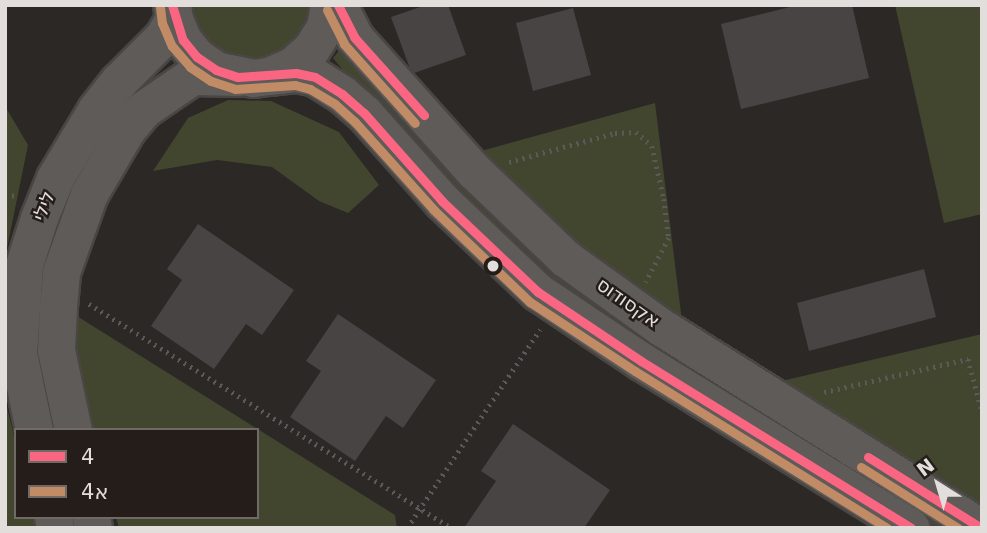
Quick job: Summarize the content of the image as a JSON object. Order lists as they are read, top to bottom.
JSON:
{
  "streets": {
    "street": ["לילי", "אקסודוס"]
  },
  "lines": ["transit line 4", "transit line 4א"],
  "legend": ["4", "4א"],
  "north": "top left"
}
